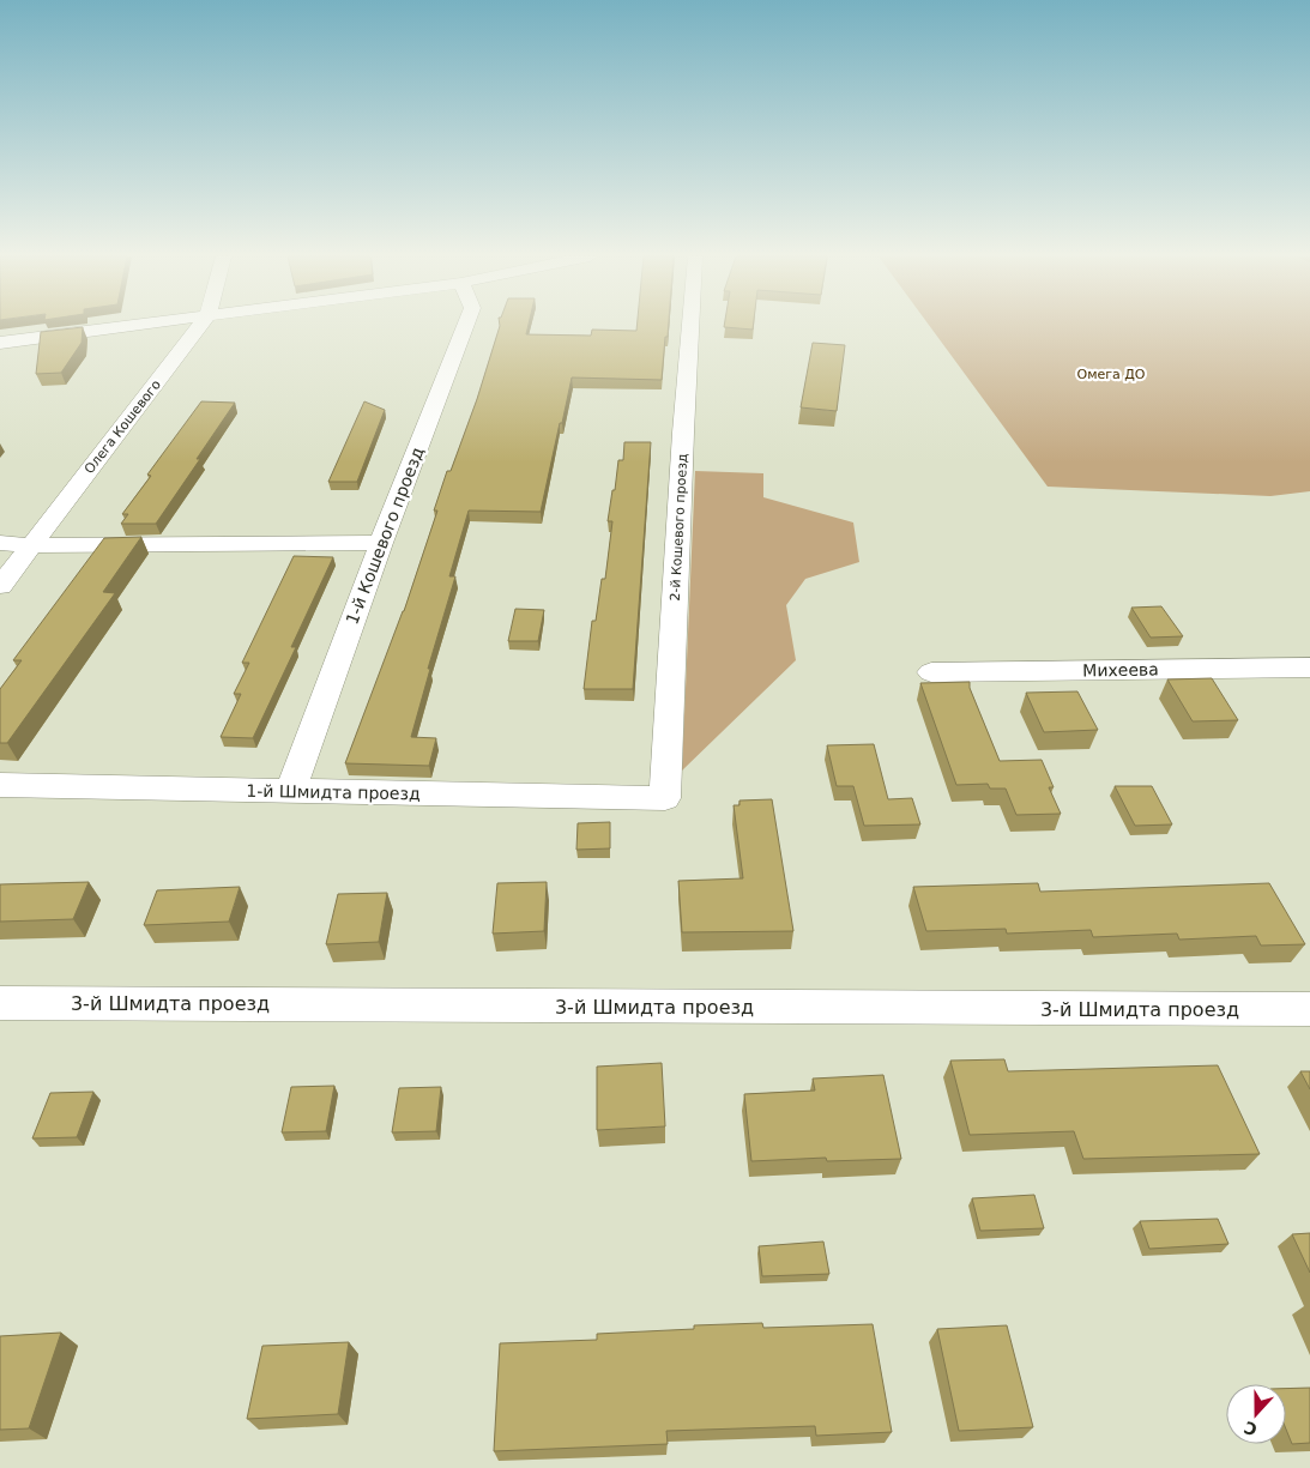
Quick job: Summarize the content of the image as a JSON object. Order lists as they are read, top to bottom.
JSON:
{
  "streets": {
    "street": [
      "Олега Кошевого",
      "2-й Кошевого проезд",
      "1-й Кошевого проезд",
      "Михеева",
      "1-й Шмидта проезд",
      "3-й Шмидта проезд"
    ]
  },
  "crossings": [
    ["2-й Кошевого проезд", "1-й Шмидта проезд"],
    ["1-й Кошевого проезд", "1-й Шмидта проезд"]
  ],
  "parks": ["Омега ДО"],
  "north": "bottom"
}
